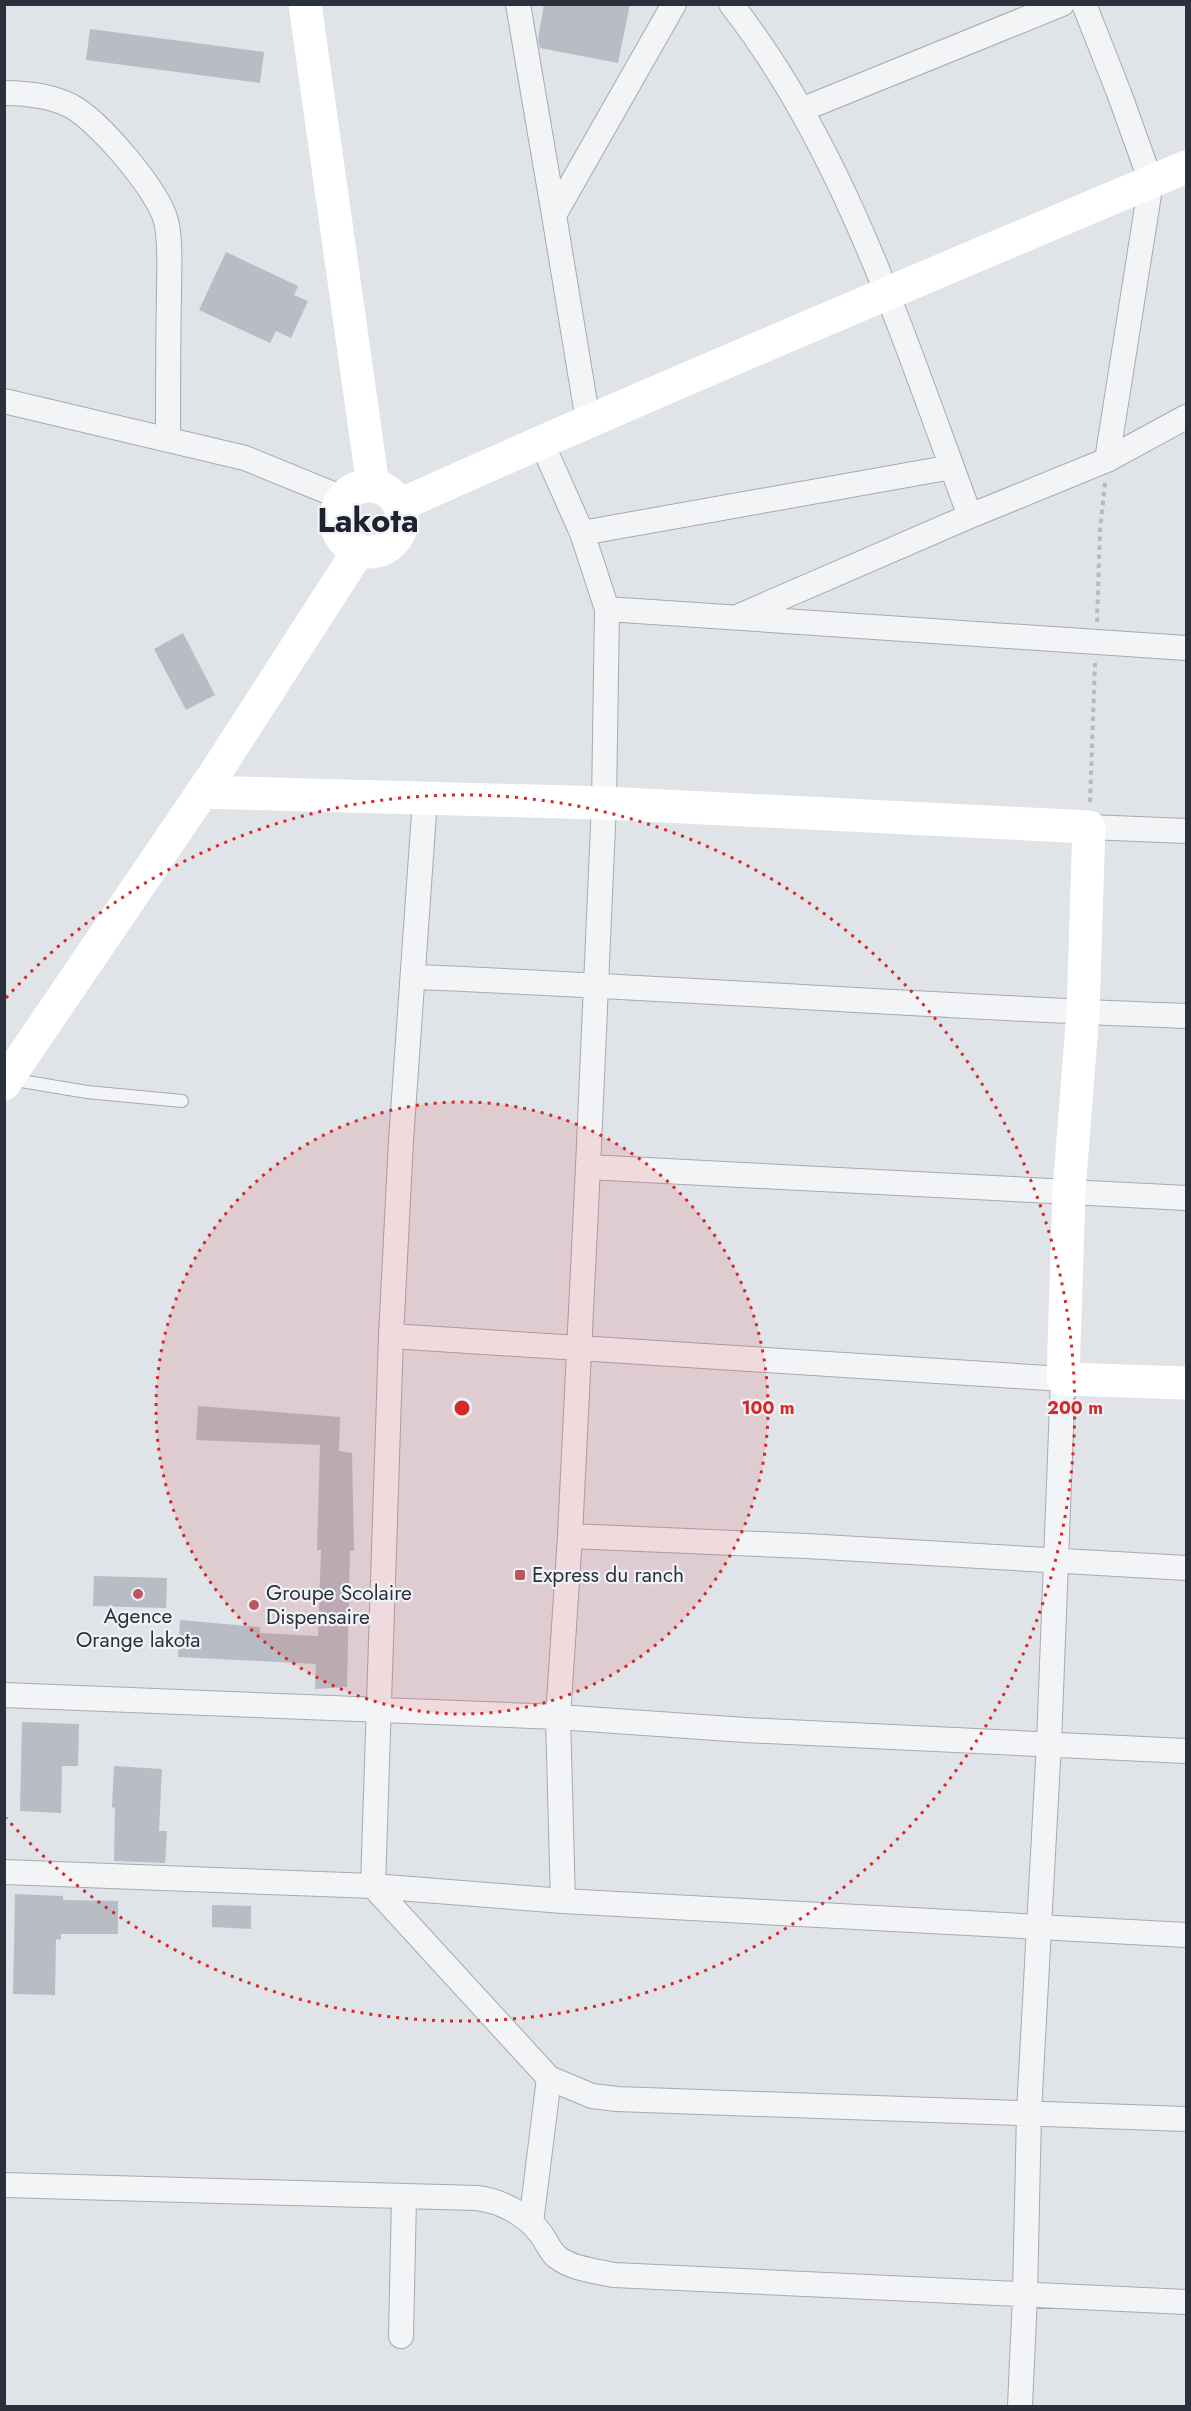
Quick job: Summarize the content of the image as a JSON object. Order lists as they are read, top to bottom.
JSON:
{
  "districts": ["Lakota"],
  "places": {
    "transit": ["Express du ranch"],
    "other": ["Agence Orange lakota", "Groupe Scolaire Dispensaire"]
  },
  "rings": ["100 m", "200 m"]
}
